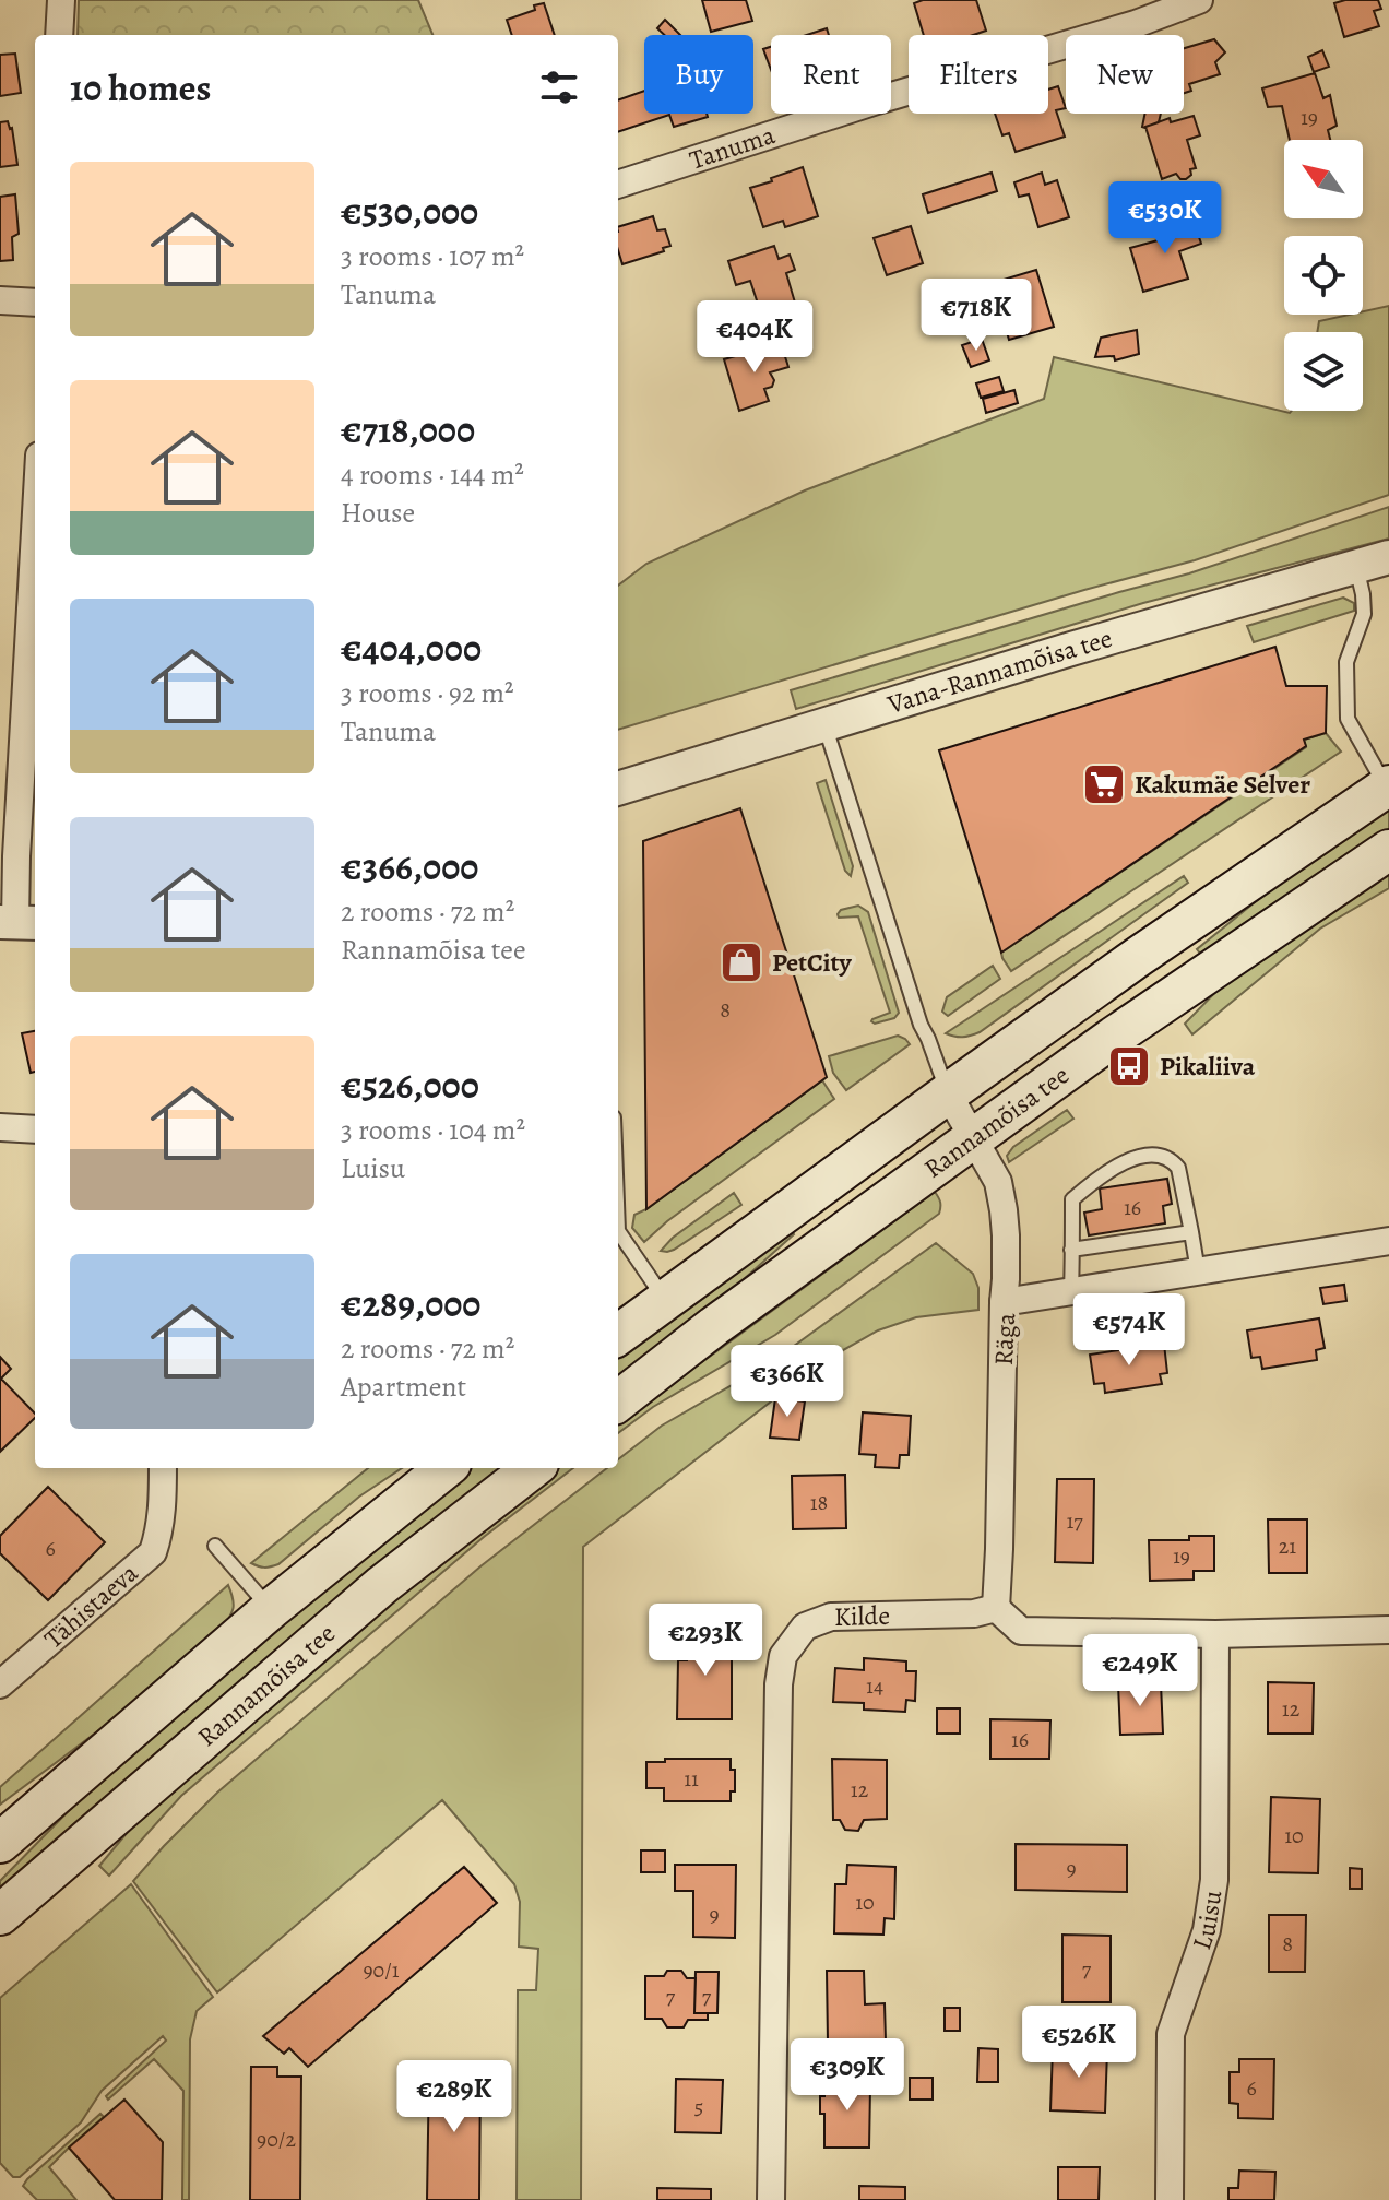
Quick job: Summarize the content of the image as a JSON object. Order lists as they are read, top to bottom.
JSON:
{
  "streets": {
    "main road": ["Rannamõisa tee"],
    "street": [
      "Tanuma",
      "Vana-Rannamõisa tee",
      "Räga",
      "Tähistaeva",
      "Kilde",
      "Luisu"
    ]
  },
  "crossings": [
    ["Räga", "Kilde"]
  ],
  "places": {
    "supermarket": ["Kakumäe Selver"],
    "shop": ["PetCity"],
    "bus stop": ["Pikaliiva"]
  },
  "house_numbers": [
    "19",
    "8",
    "16",
    "18",
    "17",
    "21",
    "6",
    "19",
    "14",
    "12",
    "16",
    "11",
    "12",
    "10",
    "9",
    "10",
    "9",
    "8",
    "7",
    "90/1",
    "7",
    "7",
    "6",
    "5",
    "90/2"
  ],
  "north": "top left",
  "page": {
    "chip": [
      "Buy",
      "Rent",
      "Filters",
      "New"
    ],
    "heading": "10 homes",
    "list": [
      {
        "name": "€530,000",
        "note": "3 rooms · 107 m² · Tanuma"
      },
      {
        "name": "€718,000",
        "note": "4 rooms · 144 m² · House"
      },
      {
        "name": "€404,000",
        "note": "3 rooms · 92 m² · Tanuma"
      },
      {
        "name": "€366,000",
        "note": "2 rooms · 72 m² · Rannamõisa tee"
      },
      {
        "name": "€526,000",
        "note": "3 rooms · 104 m² · Luisu"
      },
      {
        "name": "€289,000",
        "note": "2 rooms · 72 m² · Apartment"
      }
    ],
    "price": [
      "€530K",
      "€718K",
      "€404K",
      "€574K",
      "€366K",
      "€293K",
      "€249K",
      "€526K",
      "€309K",
      "€289K"
    ]
  }
}
